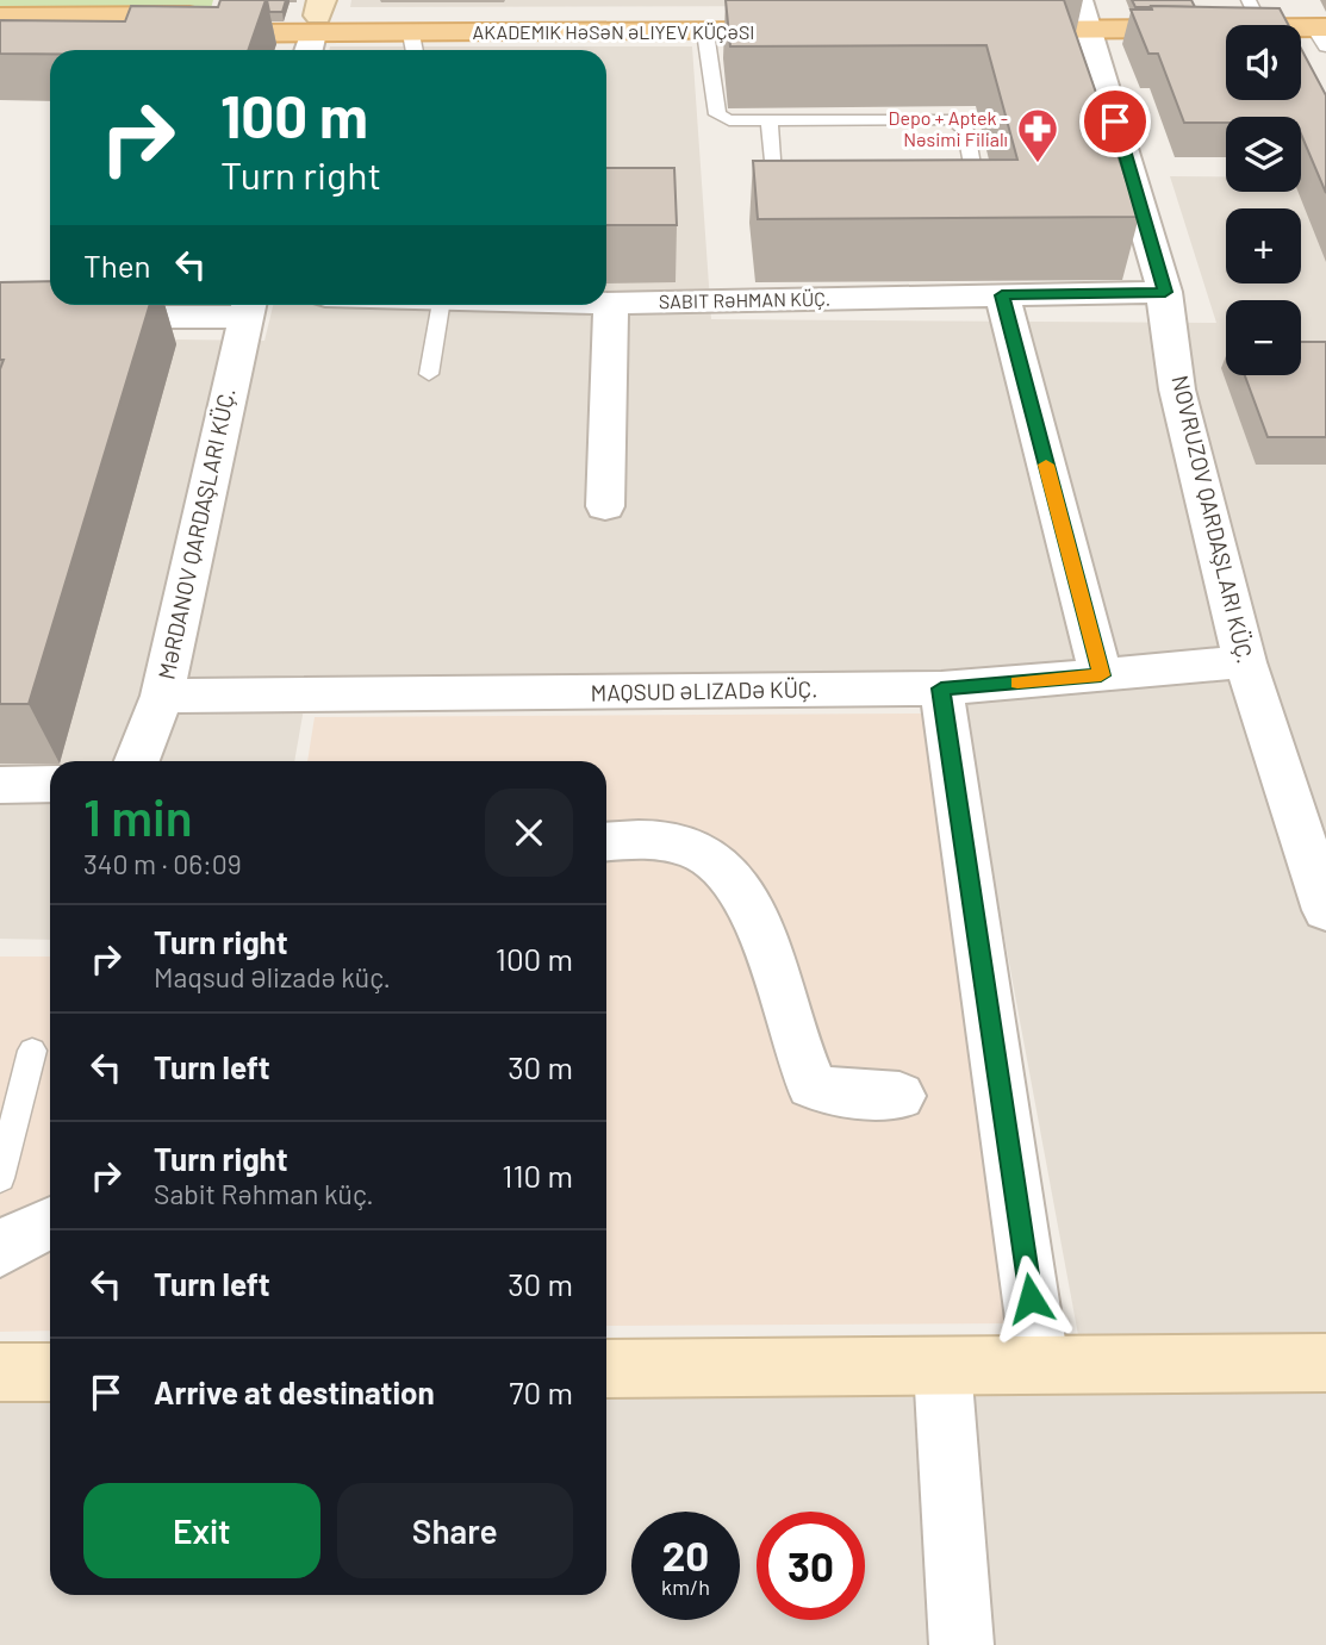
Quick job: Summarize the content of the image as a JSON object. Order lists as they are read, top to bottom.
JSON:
{
  "streets": {
    "main road": ["AKADEMIK HƏSƏN ƏLIYEV KÜÇƏSI"],
    "street": ["SABIT RƏHMAN KÜÇ.", "MAQSUD ƏLIZADƏ KÜÇ."]
  },
  "places": {
    "pharmacy": ["Depo + Aptek - Nəsimi Filialı"]
  },
  "page": {
    "map_buttons": ["+", "−"],
    "turn": ["100 m", "Turn right"],
    "then": "Then",
    "heading": ["1 min", "340 m · 06:09"],
    "list": [
      {
        "name": "Turn right",
        "note": "Maqsud Əlizadə küç.",
        "value": "100 m"
      },
      {
        "name": "Turn left",
        "value": "30 m"
      },
      {
        "name": "Turn right",
        "note": "Sabit Rəhman küç.",
        "value": "110 m"
      },
      {
        "name": "Turn left",
        "value": "30 m"
      },
      {
        "name": "Arrive at destination",
        "value": "70 m"
      }
    ],
    "buttons": ["Exit", "Share"],
    "speed": "20 km/h",
    "limit": "30"
  }
}
